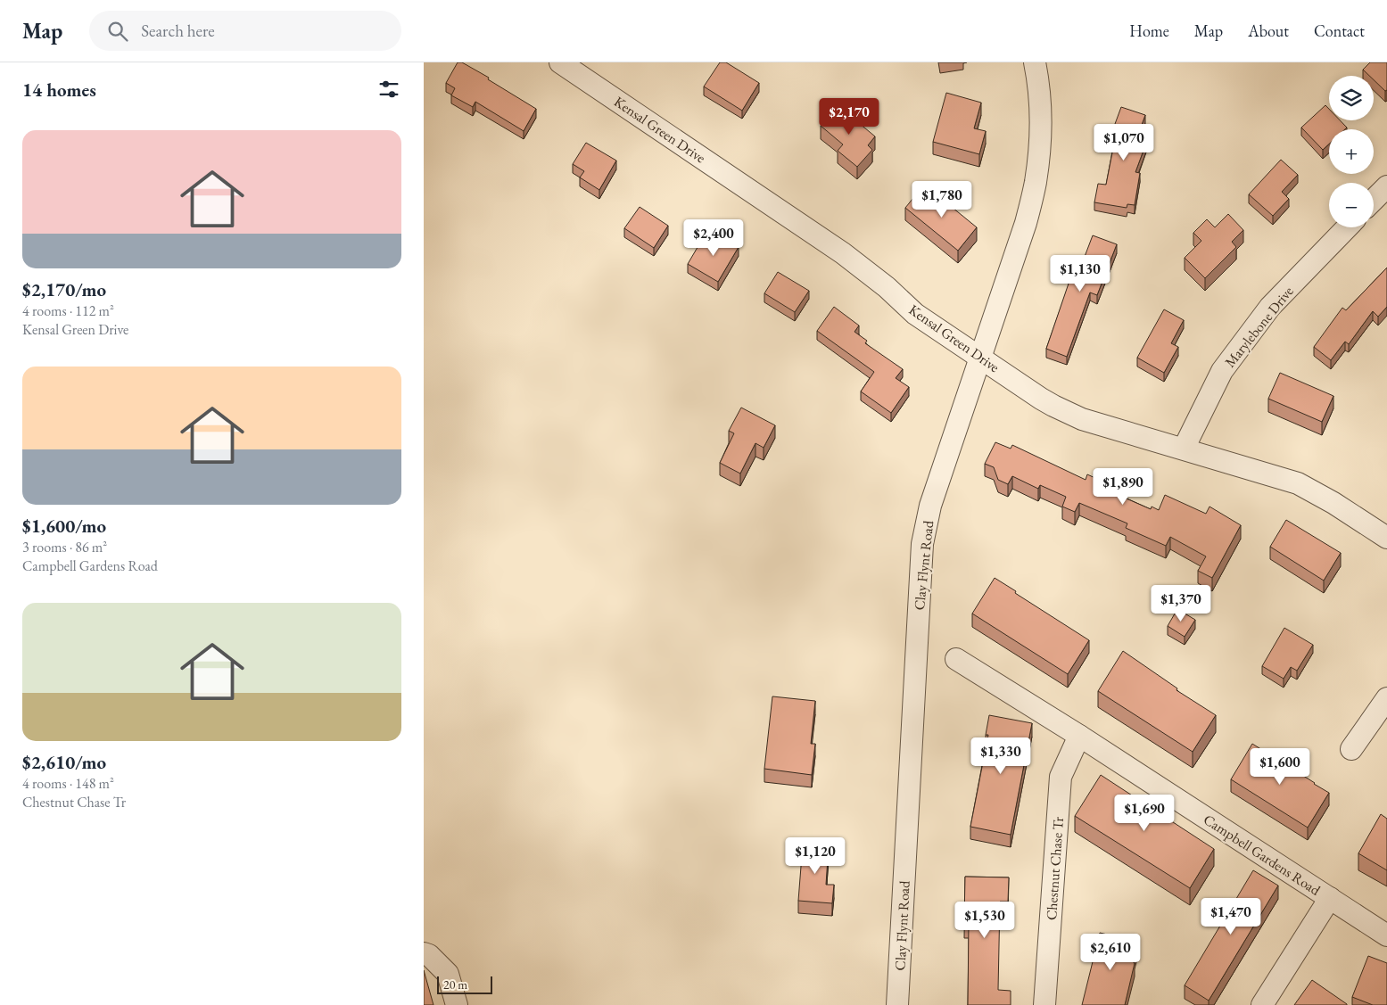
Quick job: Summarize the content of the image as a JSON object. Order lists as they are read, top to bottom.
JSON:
{
  "streets": {
    "street": [
      "Kensal Green Drive",
      "Marylebone Drive",
      "Clay Flynt Road",
      "Campbell Gardens Road",
      "Chestnut Chase Tr"
    ]
  },
  "crossings": [
    ["Kensal Green Drive", "Marylebone Drive"],
    ["Kensal Green Drive", "Clay Flynt Road"],
    ["Campbell Gardens Road", "Chestnut Chase Tr"]
  ],
  "scale_bar": "20 m",
  "page": {
    "header": "Map",
    "search": "Search here",
    "nav": [
      "Home",
      "Map",
      "About",
      "Contact"
    ],
    "heading": "14 homes",
    "map_buttons": ["+", "−"],
    "price": [
      "$2,170",
      "$1,070",
      "$1,780",
      "$2,400",
      "$1,130",
      "$1,890",
      "$1,370",
      "$1,330",
      "$1,600",
      "$1,690",
      "$1,120",
      "$1,470",
      "$1,530",
      "$2,610"
    ],
    "list": [
      {
        "name": "$2,170/mo",
        "note": "4 rooms · 112 m² · Kensal Green Drive"
      },
      {
        "name": "$1,600/mo",
        "note": "3 rooms · 86 m² · Campbell Gardens Road"
      },
      {
        "name": "$2,610/mo",
        "note": "4 rooms · 148 m² · Chestnut Chase Tr"
      }
    ],
    "scale": "20 m"
  }
}
